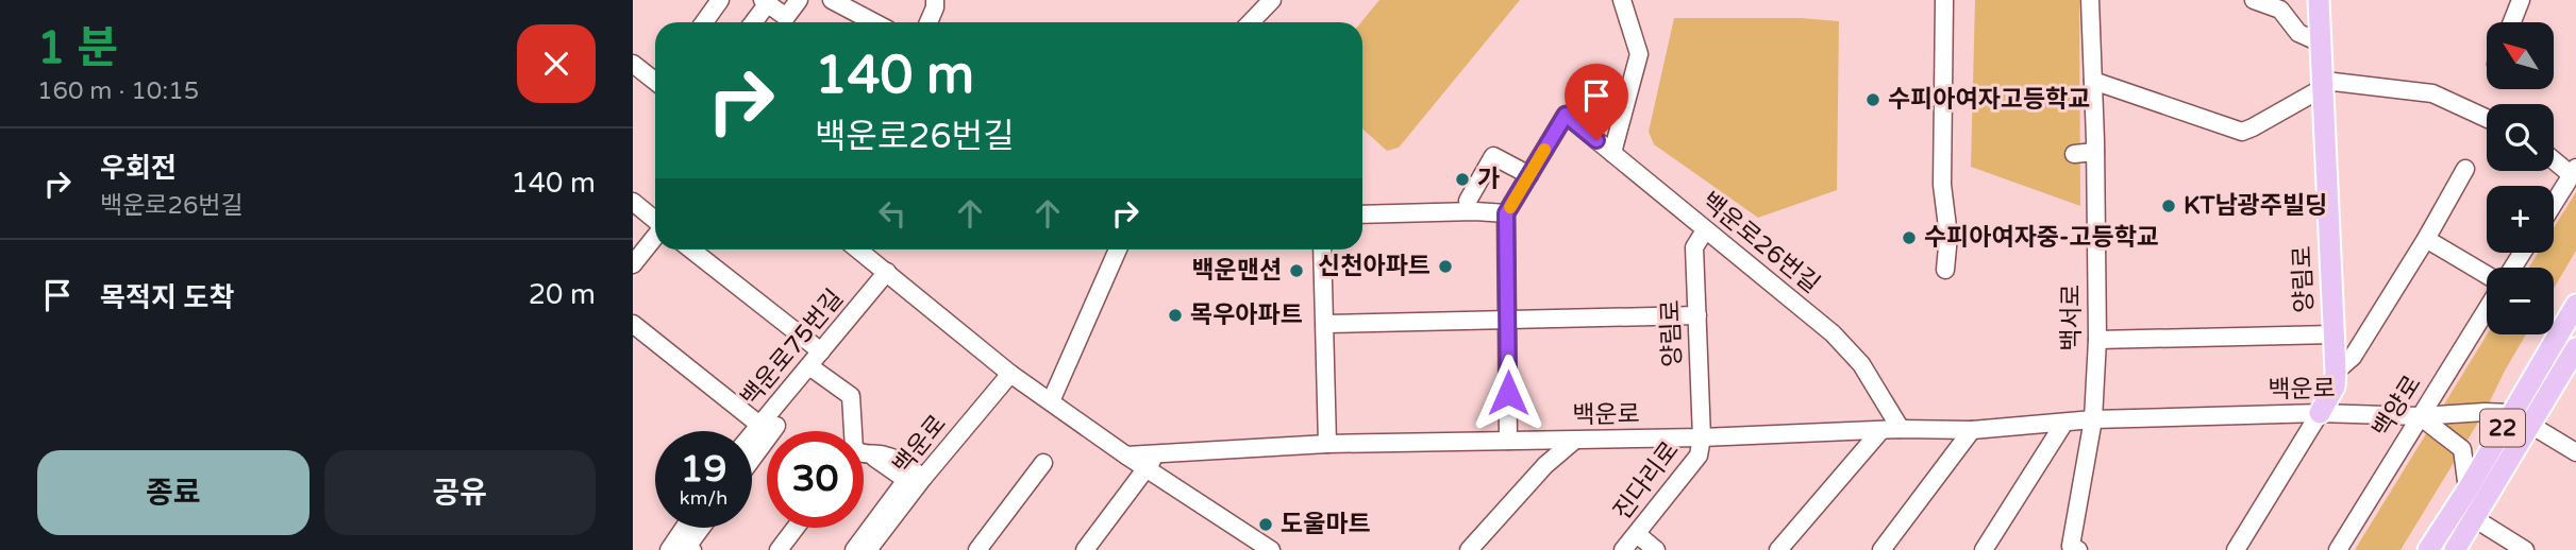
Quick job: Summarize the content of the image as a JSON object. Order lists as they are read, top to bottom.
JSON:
{
  "streets": {
    "main road": ["양림로", "22"],
    "street": [
      "백운로26번길",
      "백서로",
      "백운로75번길",
      "백운로",
      "백양로",
      "진다리로"
    ]
  },
  "crossings": [
    ["백운로26번길", "양림로"],
    ["백운로26번길", "백운로"],
    ["양림로", "백서로"],
    ["양림로", "백운로"],
    ["양림로", "진다리로"],
    ["백서로", "백운로"],
    ["백운로", "백양로"],
    ["백운로", "22"],
    ["백운로", "진다리로"]
  ],
  "places": [
    "수피아여자고등학교",
    "가",
    "KT남광주빌딩",
    "수피아여자중-고등학교",
    "신천아파트",
    "백운맨션",
    "목우아파트",
    "도울마트"
  ],
  "north": "top left",
  "page": {
    "heading": ["1 분", "160 m · 10:15"],
    "map_buttons": ["+", "−"],
    "turn": ["140 m", "백운로26번길"],
    "list": [
      {
        "name": "우회전",
        "note": "백운로26번길",
        "value": "140 m"
      },
      {
        "name": "목적지 도착",
        "value": "20 m"
      }
    ],
    "speed": "19 km/h",
    "limit": "30",
    "buttons": ["종료", "공유"]
  }
}
